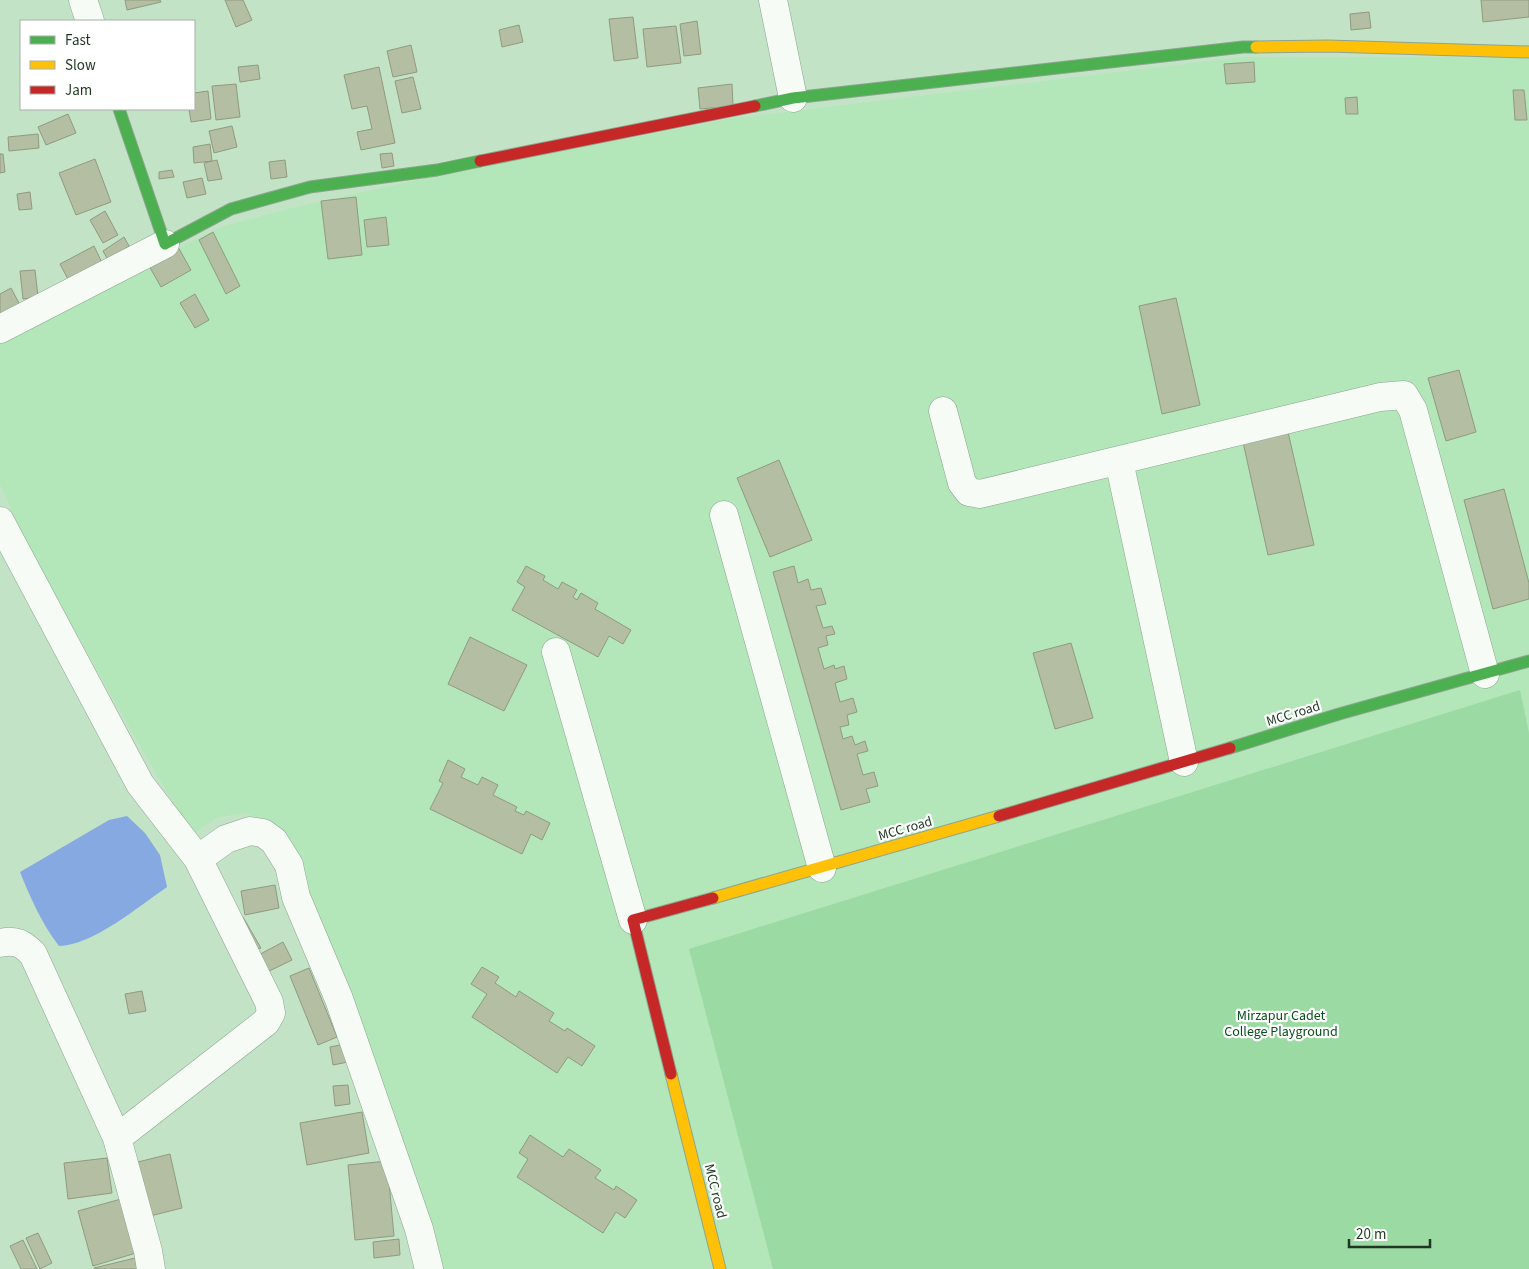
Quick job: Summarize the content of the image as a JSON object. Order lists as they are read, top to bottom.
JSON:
{
  "streets": {
    "street": ["MCC road"]
  },
  "parks": ["Mirzapur Cadet College Playground"],
  "legend": ["Fast", "Slow", "Jam"],
  "scale_bar": "20 m"
}
